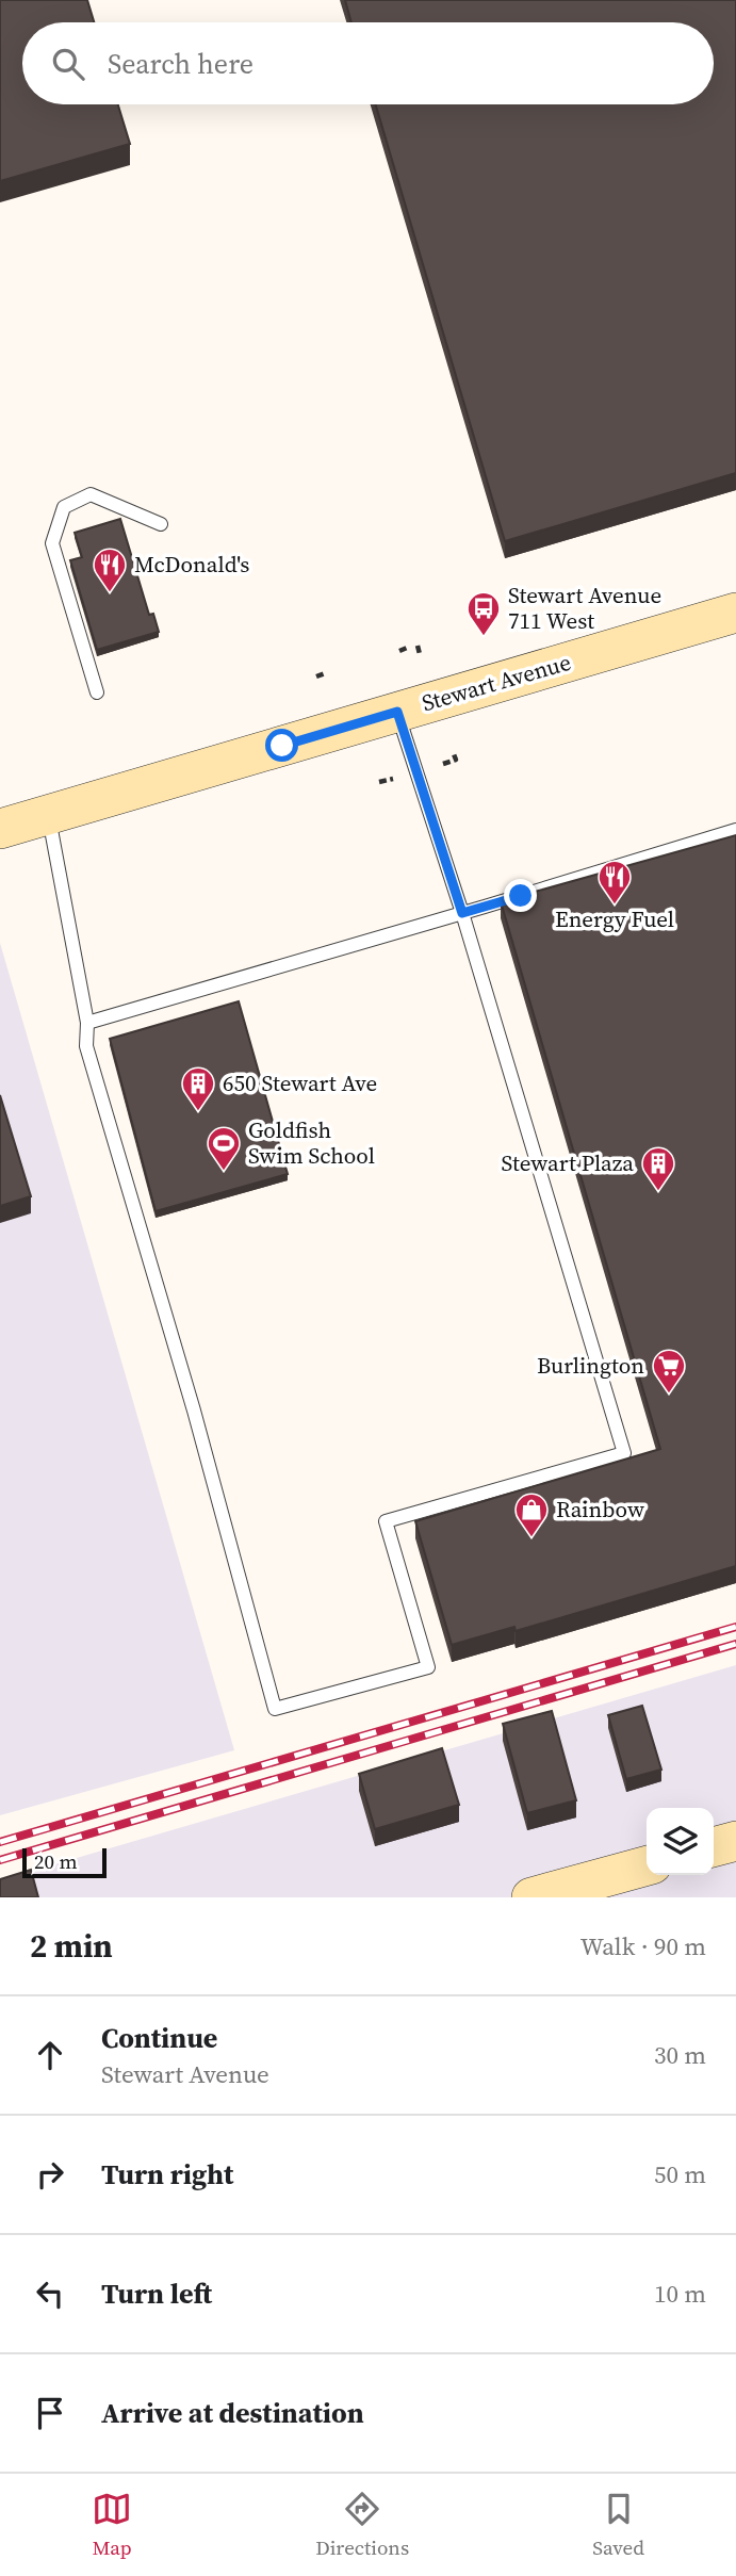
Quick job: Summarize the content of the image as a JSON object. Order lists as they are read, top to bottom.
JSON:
{
  "streets": {
    "main road": ["Stewart Avenue"]
  },
  "places": {
    "restaurant": ["McDonald's", "Energy Fuel"],
    "bus stop": ["Stewart Avenue 711 West"],
    "building": ["650 Stewart Ave", "Stewart Plaza"],
    "sports": ["Goldfish Swim School"],
    "supermarket": ["Burlington"],
    "shop": ["Rainbow"]
  },
  "scale_bar": "20 m",
  "page": {
    "search": "Search here",
    "scale": "20 m",
    "heading": ["2 min", "Walk · 90 m"],
    "list": [
      ["Continue", "Stewart Avenue", "30 m"],
      ["Turn right", "50 m"],
      ["Turn left", "10 m"],
      "Arrive at destination"
    ],
    "nav": ["Map", "Directions", "Saved"]
  }
}
